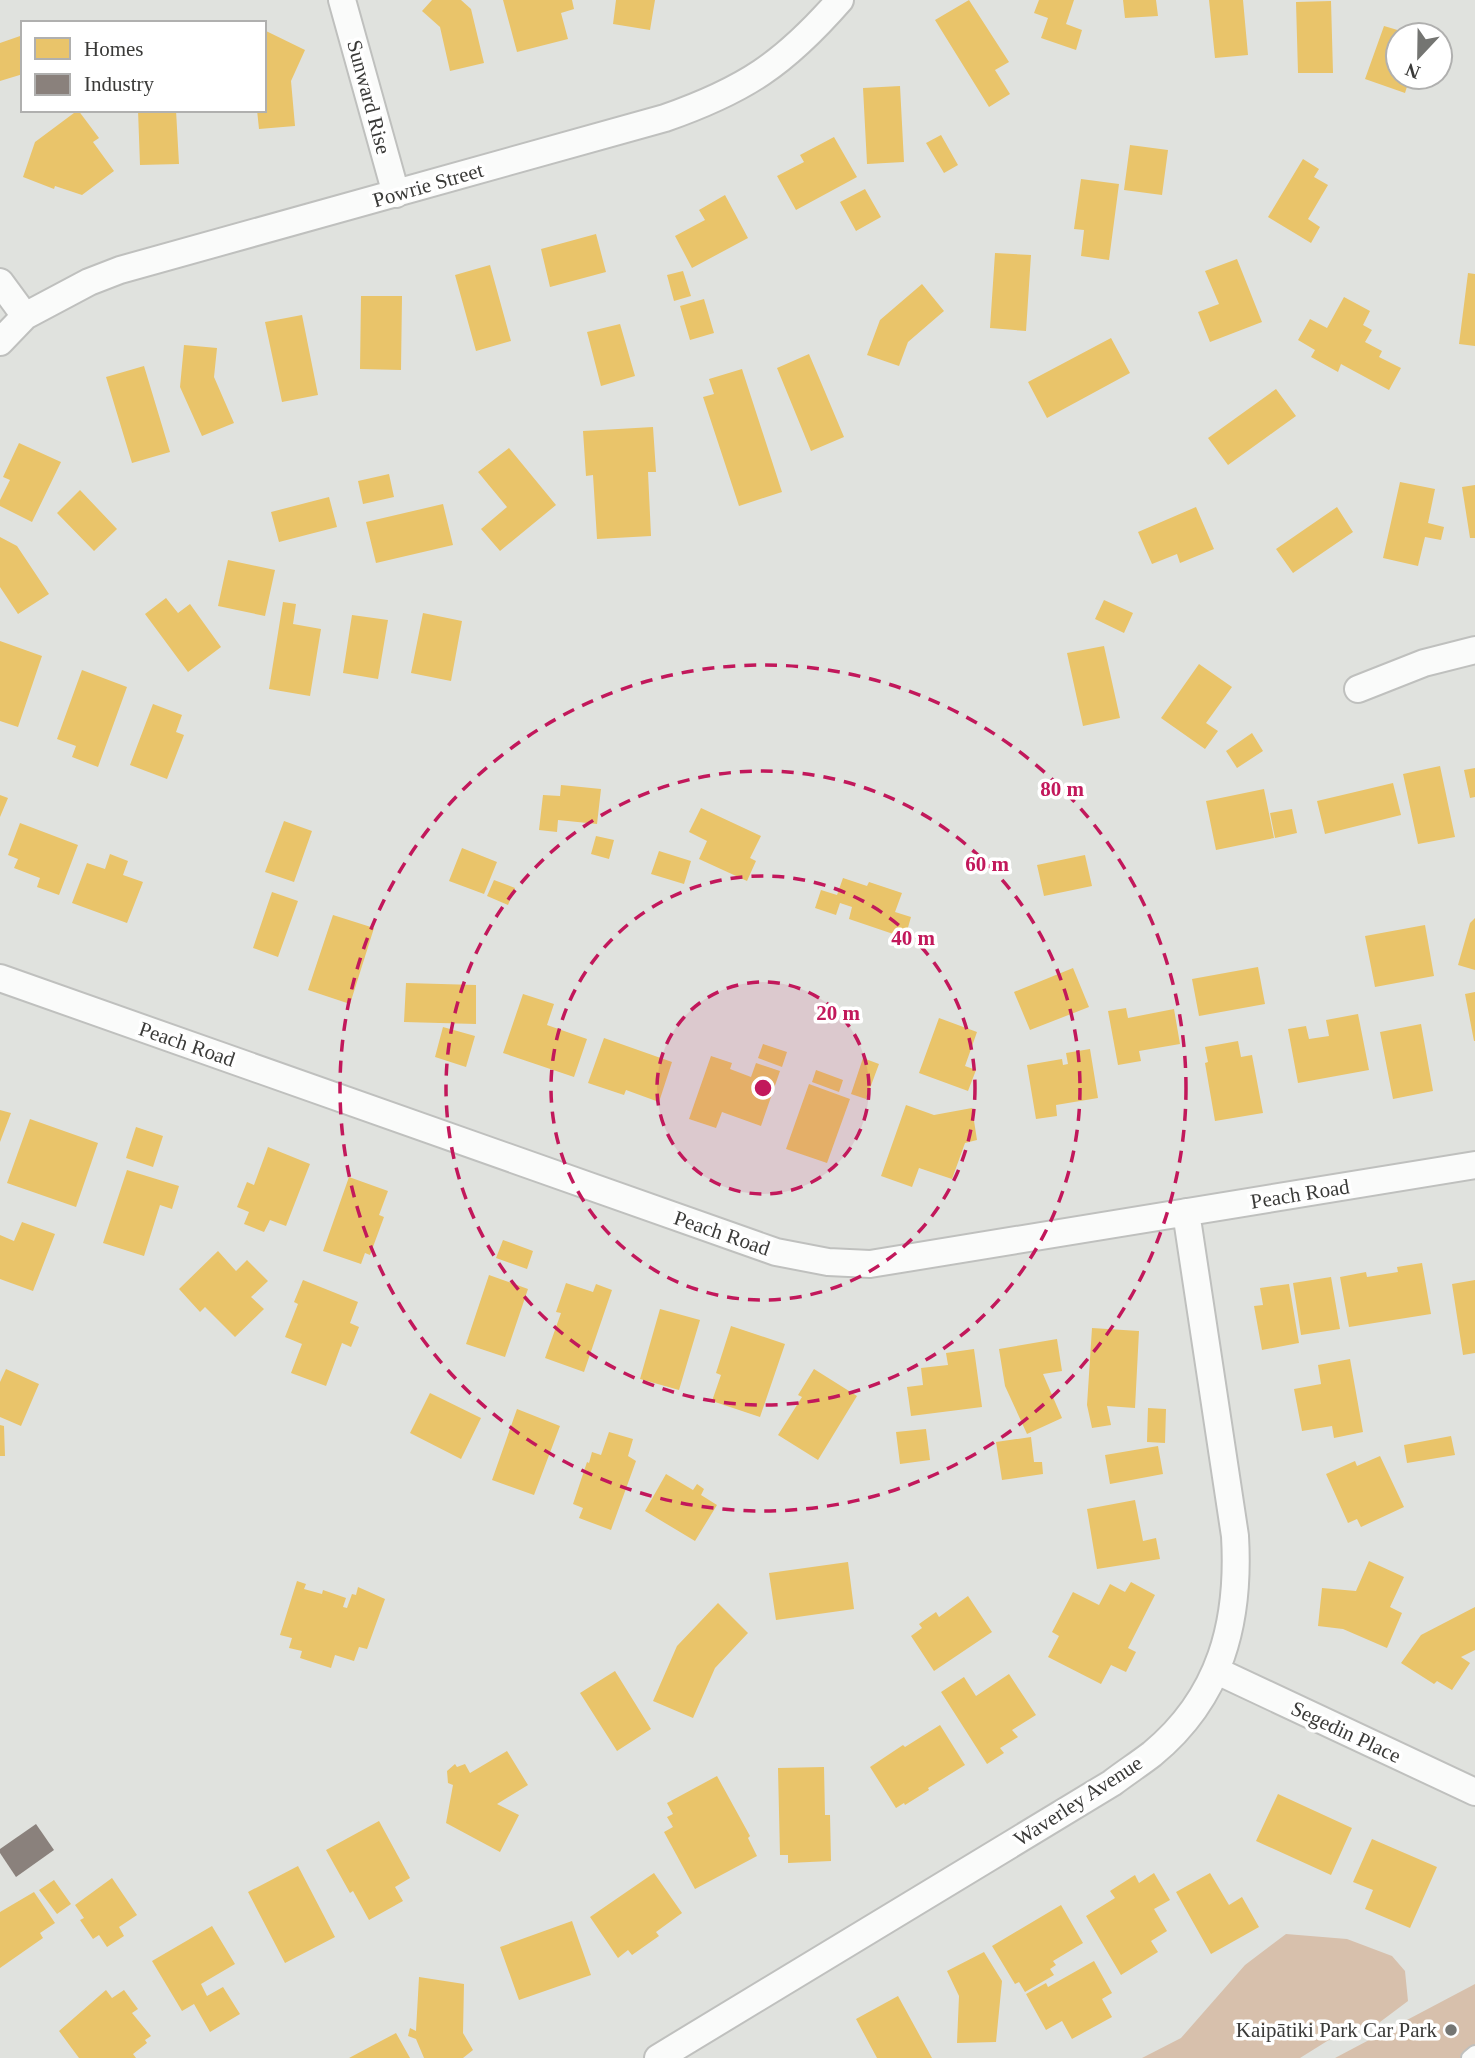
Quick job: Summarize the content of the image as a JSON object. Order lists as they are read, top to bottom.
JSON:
{
  "streets": {
    "street": [
      "Sunward Rise",
      "Powrie Street",
      "Peach Road",
      "Segedin Place",
      "Waverley Avenue"
    ]
  },
  "crossings": [
    ["Sunward Rise", "Powrie Street"],
    ["Peach Road", "Waverley Avenue"],
    ["Segedin Place", "Waverley Avenue"]
  ],
  "places": ["Kaipātiki Park Car Park"],
  "legend": ["Homes", "Industry"],
  "north": "bottom",
  "rings": [
    "80 m",
    "60 m",
    "40 m",
    "20 m"
  ]
}
